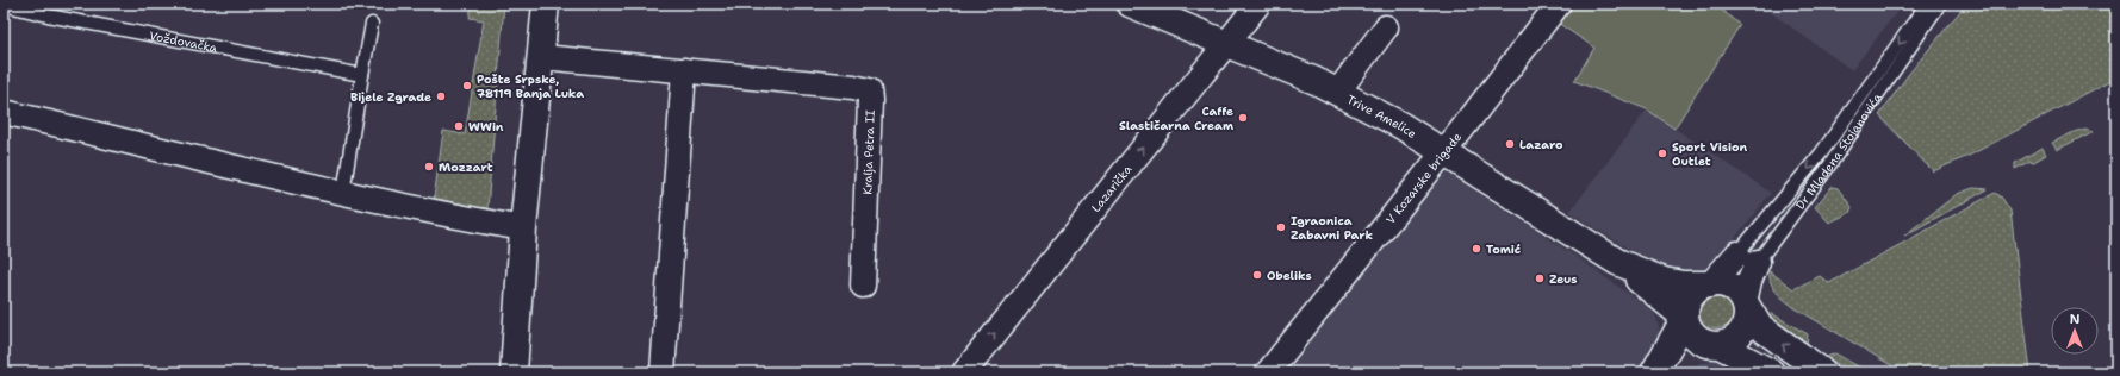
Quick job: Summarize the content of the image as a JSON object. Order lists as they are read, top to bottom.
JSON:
{
  "streets": {
    "main road": ["Trive Amelice"],
    "street": [
      "Dr Mladena Stojanovića",
      "Kralja Petra II",
      "V Kozarske brigade",
      "Lazarička"
    ],
    "lane": ["Voždovačka"]
  },
  "crossings": [
    ["Trive Amelice", "Dr Mladena Stojanovića"],
    ["Trive Amelice", "V Kozarske brigade"],
    ["Trive Amelice", "Lazarička"]
  ],
  "one_way": ["Lazarička"],
  "places": [
    "Pošte Srpske, 78119 Banja Luka",
    "Bijele Zgrade",
    "Caffe Slastičarna Cream",
    "WWin",
    "Lazaro",
    "Sport Vision Outlet",
    "Mozzart",
    "Igraonica Zabavni Park",
    "Tomić",
    "Obeliks",
    "Zeus"
  ],
  "north": "top"
}
